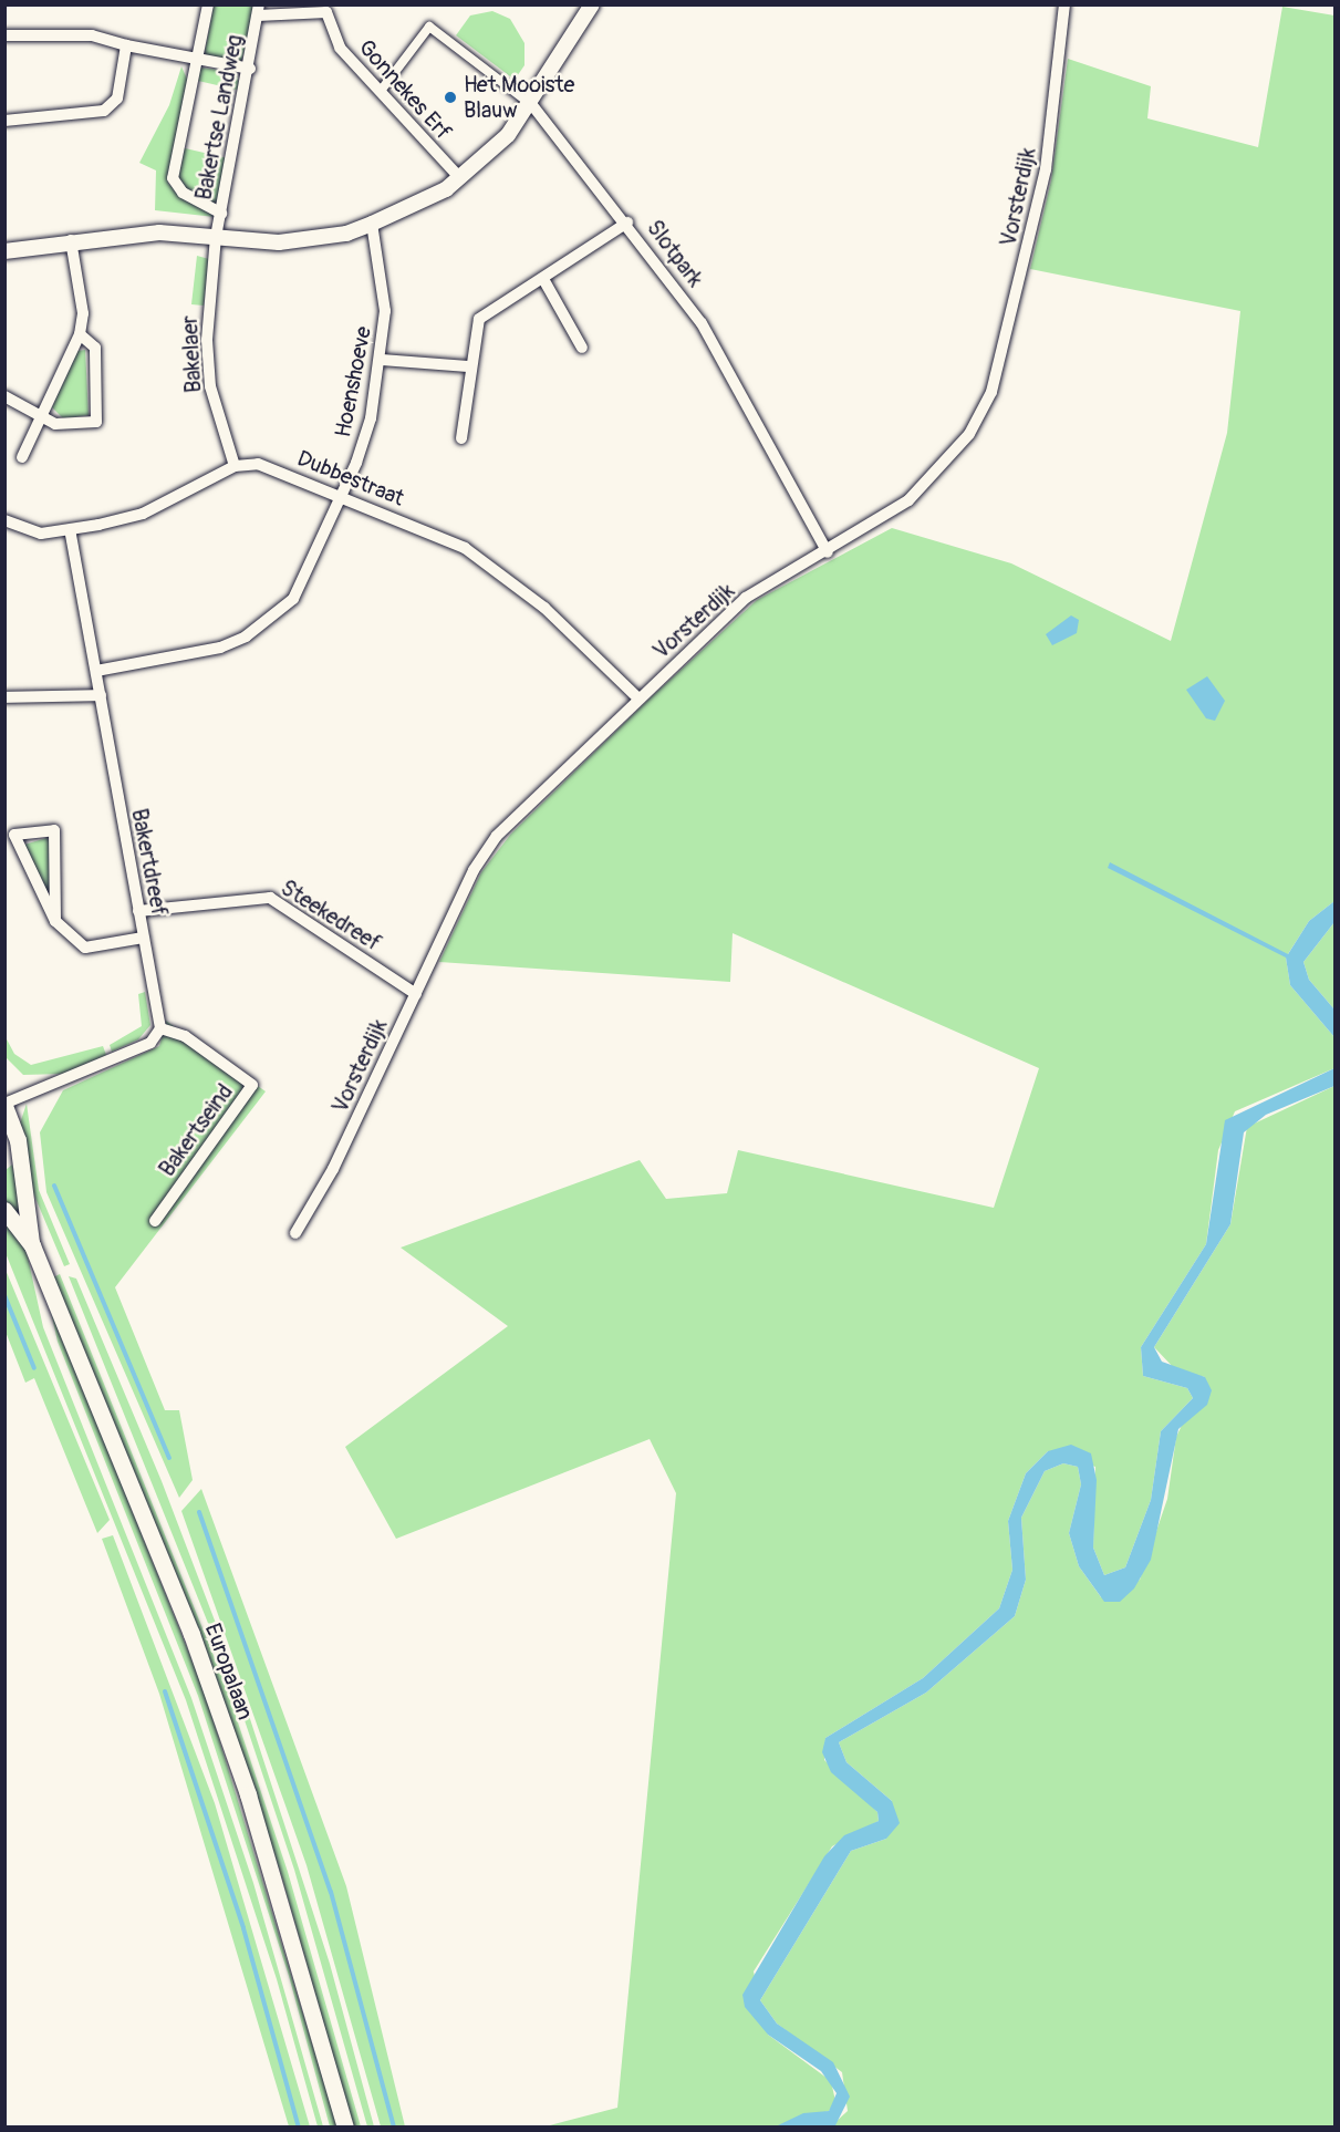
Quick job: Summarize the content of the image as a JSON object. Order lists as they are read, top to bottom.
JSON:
{
  "streets": {
    "main road": ["Europalaan"],
    "street": [
      "Gonnekes Erf",
      "Bakertse Landweg",
      "Vorsterdijk",
      "Slotpark",
      "Bakelaer",
      "Hoenshoeve",
      "Dubbestraat",
      "Bakertdreef",
      "Steekedreef",
      "Bakertseind"
    ]
  },
  "crossings": [
    ["Gonnekes Erf", "Bakertse Landweg"],
    ["Gonnekes Erf", "Slotpark"],
    ["Bakertse Landweg", "Bakelaer"],
    ["Vorsterdijk", "Slotpark"],
    ["Vorsterdijk", "Dubbestraat"],
    ["Vorsterdijk", "Steekedreef"],
    ["Bakelaer", "Dubbestraat"],
    ["Hoenshoeve", "Dubbestraat"],
    ["Hoenshoeve", "Bakertdreef"],
    ["Dubbestraat", "Bakertdreef"],
    ["Bakertdreef", "Steekedreef"],
    ["Bakertdreef", "Bakertseind"]
  ],
  "places": ["Het Mooiste Blauw"]
}
